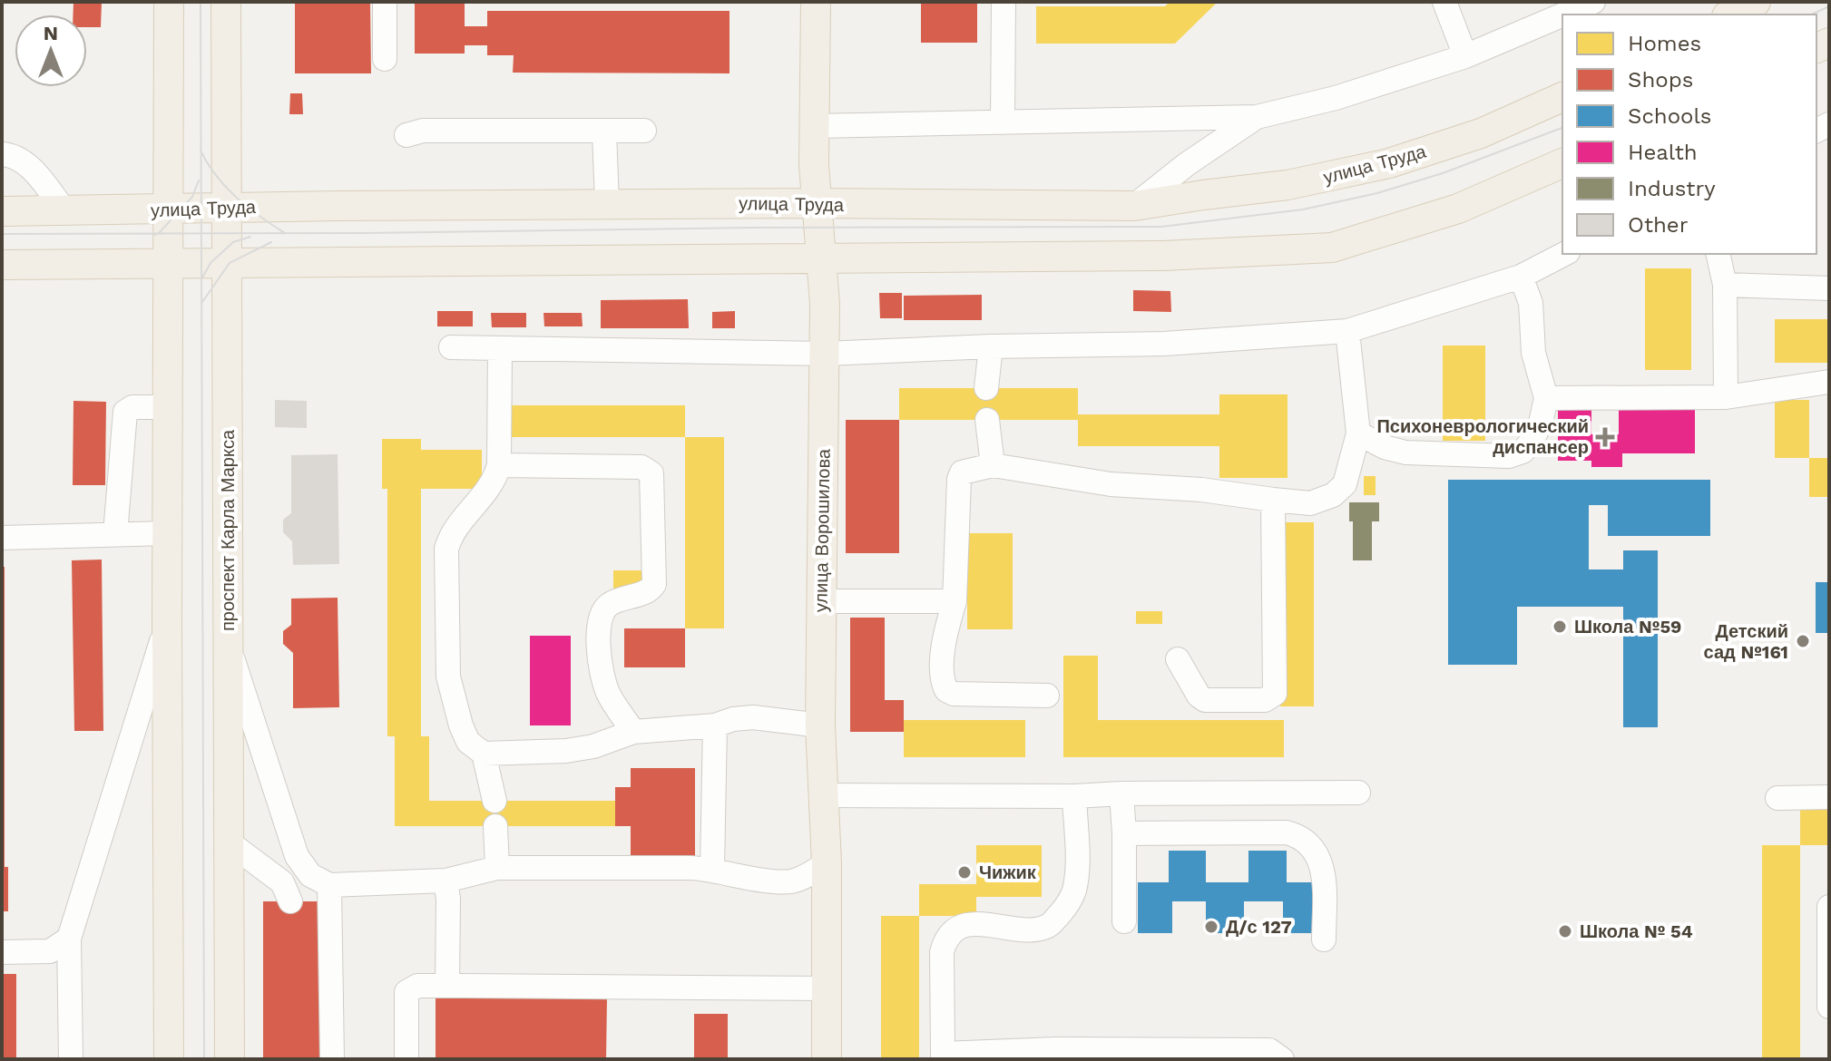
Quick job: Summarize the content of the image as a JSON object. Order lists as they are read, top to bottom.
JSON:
{
  "streets": {
    "main road": ["улица Труда", "проспект Карла Маркса", "улица Ворошилова"]
  },
  "crossings": [
    ["улица Труда", "проспект Карла Маркса"],
    ["улица Труда", "улица Ворошилова"]
  ],
  "places": {
    "health": ["Психоневрологический диспансер"],
    "other": [
      "Школа №59",
      "Детский сад №161",
      "Чижик",
      "Д/с 127",
      "Школа № 54"
    ]
  },
  "legend": [
    "Homes",
    "Shops",
    "Schools",
    "Health",
    "Industry",
    "Other"
  ],
  "north": "top"
}
